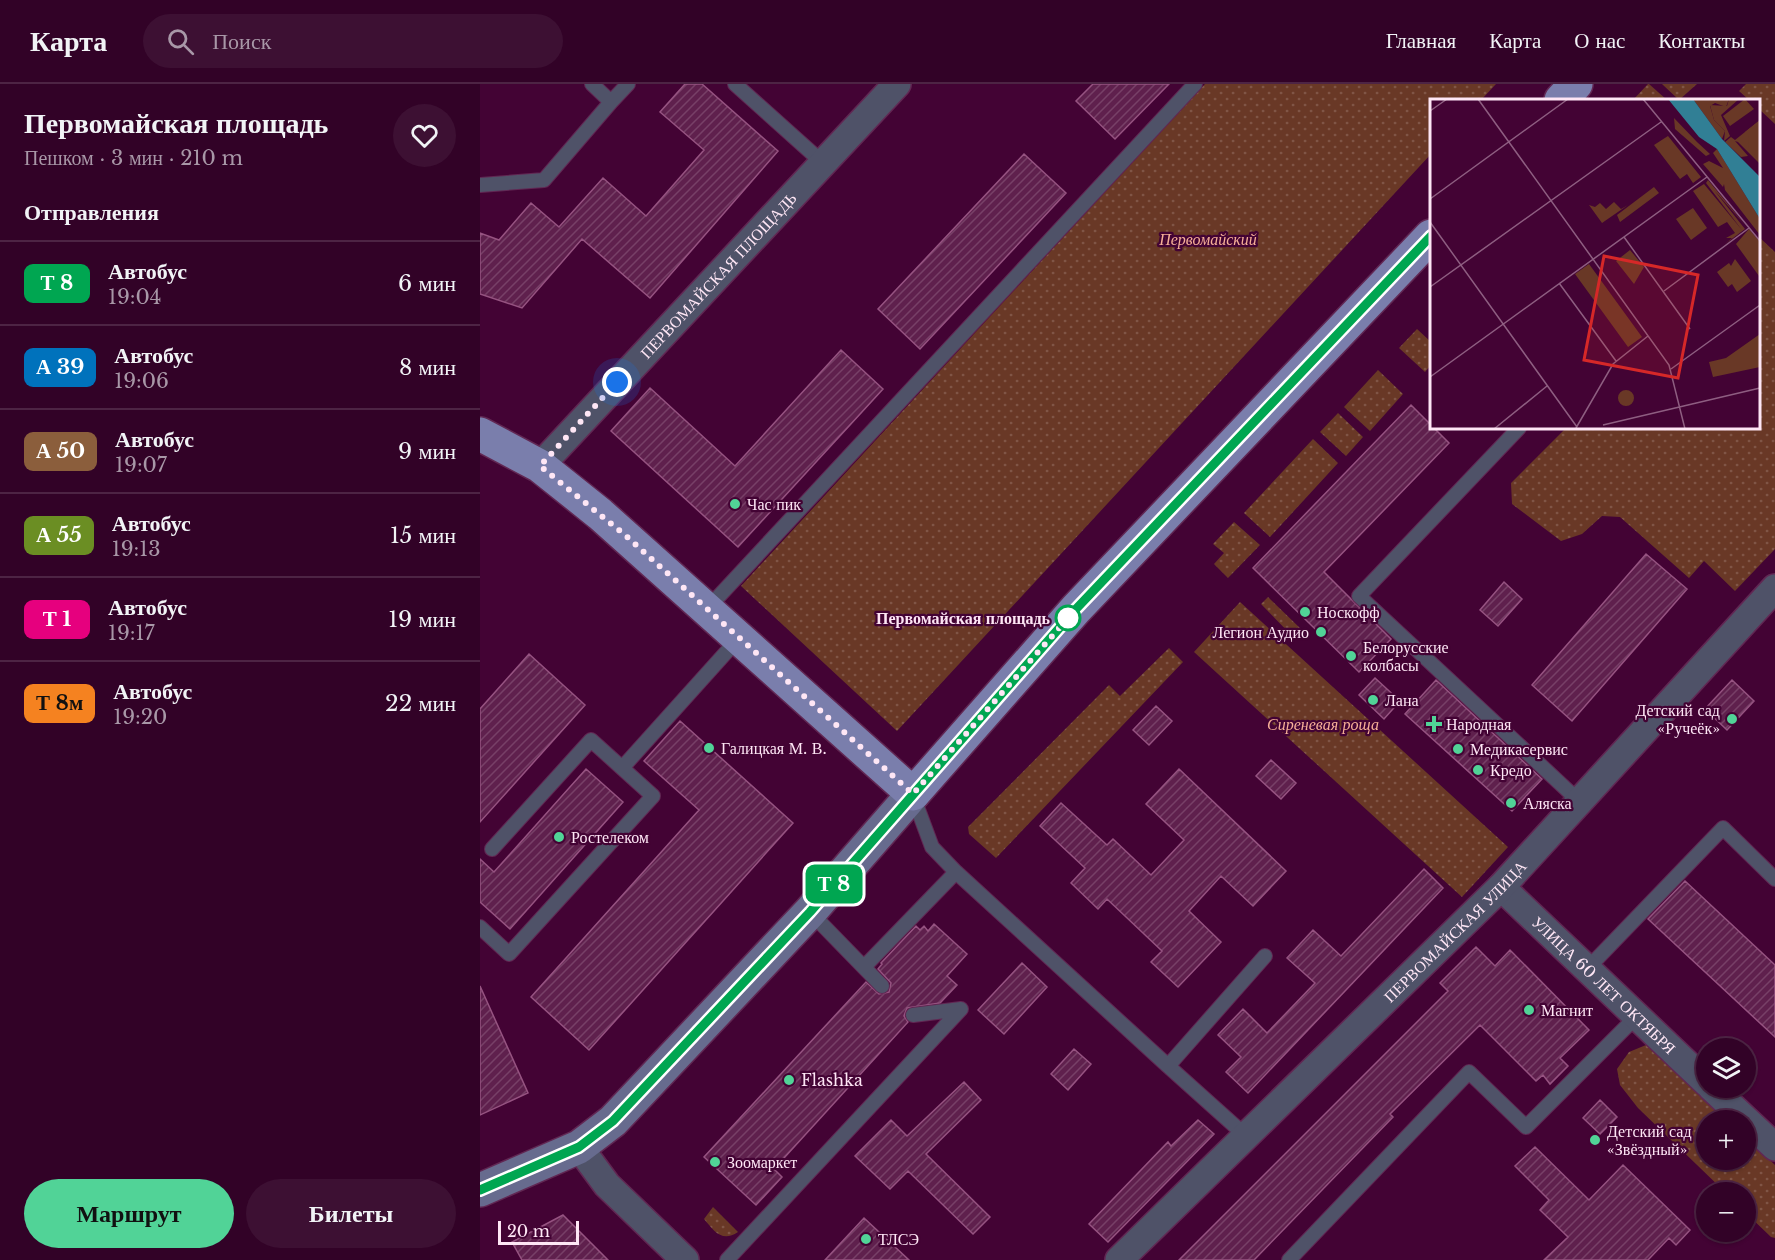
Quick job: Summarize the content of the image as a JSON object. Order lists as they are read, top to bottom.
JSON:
{
  "streets": {
    "street": ["ПЕРВОМАЙСКАЯ ПЛОЩАДЬ", "ПЕРВОМАЙСКАЯ УЛИЦА", "УЛИЦА 60 ЛЕТ ОКТЯБРЯ"]
  },
  "crossings": [
    ["ПЕРВОМАЙСКАЯ УЛИЦА", "УЛИЦА 60 ЛЕТ ОКТЯБРЯ"]
  ],
  "parks": ["Первомайский", "Сиреневая роща"],
  "places": {
    "other": [
      "Час пик",
      "Носкофф",
      "Первомайская площадь",
      "Легион Аудио",
      "Белорусские колбасы",
      "Лана",
      "Детский сад «Ручеёк»",
      "Галицкая М. В.",
      "Медикасервис",
      "Кредо",
      "Аляска",
      "Ростелеком",
      "Магнит",
      "Flashka",
      "Детский сад «Звёздный»",
      "Зоомаркет",
      "ТЛСЭ"
    ],
    "health": ["Народная"]
  },
  "scale_bar": "20 m",
  "page": {
    "header": "Карта",
    "search": "Поиск",
    "nav": [
      "Главная",
      "Карта",
      "О нас",
      "Контакты"
    ],
    "heading": [
      ["Первомайская площадь", "Пешком · 3 мин · 210 m"],
      "Отправления"
    ],
    "on_map": "Т 8",
    "list": [
      {
        "mark": "Т 8",
        "name": "Автобус",
        "note": "19:04",
        "value": "6 мин"
      },
      {
        "mark": "А 39",
        "name": "Автобус",
        "note": "19:06",
        "value": "8 мин"
      },
      {
        "mark": "А 50",
        "name": "Автобус",
        "note": "19:07",
        "value": "9 мин"
      },
      {
        "mark": "А 55",
        "name": "Автобус",
        "note": "19:13",
        "value": "15 мин"
      },
      {
        "mark": "Т 1",
        "name": "Автобус",
        "note": "19:17",
        "value": "19 мин"
      },
      {
        "mark": "Т 8м",
        "name": "Автобус",
        "note": "19:20",
        "value": "22 мин"
      }
    ],
    "map_buttons": ["+", "−"],
    "buttons": ["Маршрут", "Билеты"],
    "scale": "20 m"
  }
}
